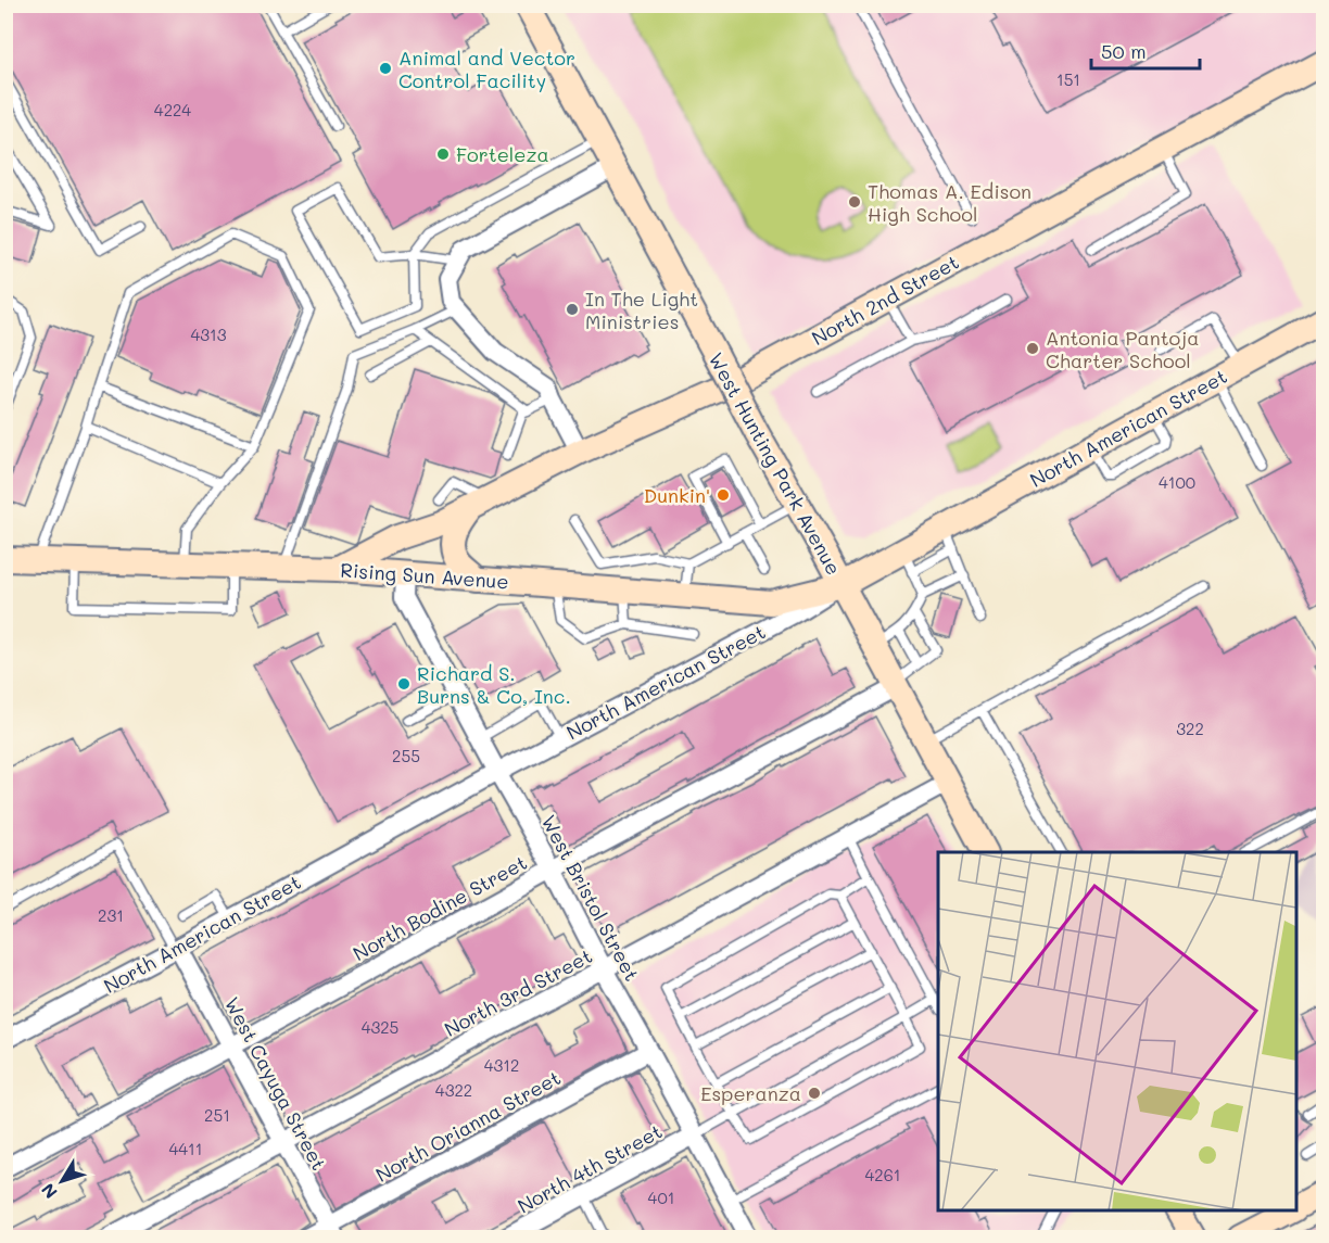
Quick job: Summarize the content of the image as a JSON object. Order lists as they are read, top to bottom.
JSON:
{
  "streets": {
    "street": [
      "North 2nd Street",
      "North American Street",
      "West Hunting Park Avenue",
      "Rising Sun Avenue",
      "West Bristol Street",
      "North Bodine Street",
      "North 3rd Street",
      "West Cayuga Street",
      "North Orianna Street",
      "North 4th Street"
    ]
  },
  "crossings": [
    ["North 2nd Street", "Rising Sun Avenue"],
    ["North 2nd Street", "West Bristol Street"],
    ["North American Street", "West Hunting Park Avenue"],
    ["North American Street", "Rising Sun Avenue"],
    ["North American Street", "West Bristol Street"],
    ["North American Street", "West Cayuga Street"],
    ["West Hunting Park Avenue", "Rising Sun Avenue"],
    ["West Hunting Park Avenue", "North Bodine Street"],
    ["West Hunting Park Avenue", "North 3rd Street"],
    ["Rising Sun Avenue", "West Bristol Street"],
    ["West Bristol Street", "North Bodine Street"],
    ["West Bristol Street", "North 3rd Street"],
    ["West Bristol Street", "North Orianna Street"],
    ["West Bristol Street", "North 4th Street"],
    ["North Bodine Street", "West Cayuga Street"],
    ["North 3rd Street", "West Cayuga Street"],
    ["West Cayuga Street", "North Orianna Street"]
  ],
  "places": [
    "Animal and Vector Control Facility",
    "Forteleza",
    "Thomas A. Edison High School",
    "In The Light Ministries",
    "Antonia Pantoja Charter School",
    "Dunkin'",
    "Richard S. Burns & Co, Inc.",
    "Esperanza"
  ],
  "house_numbers": [
    "151",
    "4224",
    "4313",
    "4100",
    "322",
    "255",
    "231",
    "4325",
    "4312",
    "4322",
    "251",
    "4411",
    "4261",
    "401"
  ],
  "scale_bar": "50 m",
  "north": "bottom left"
}
